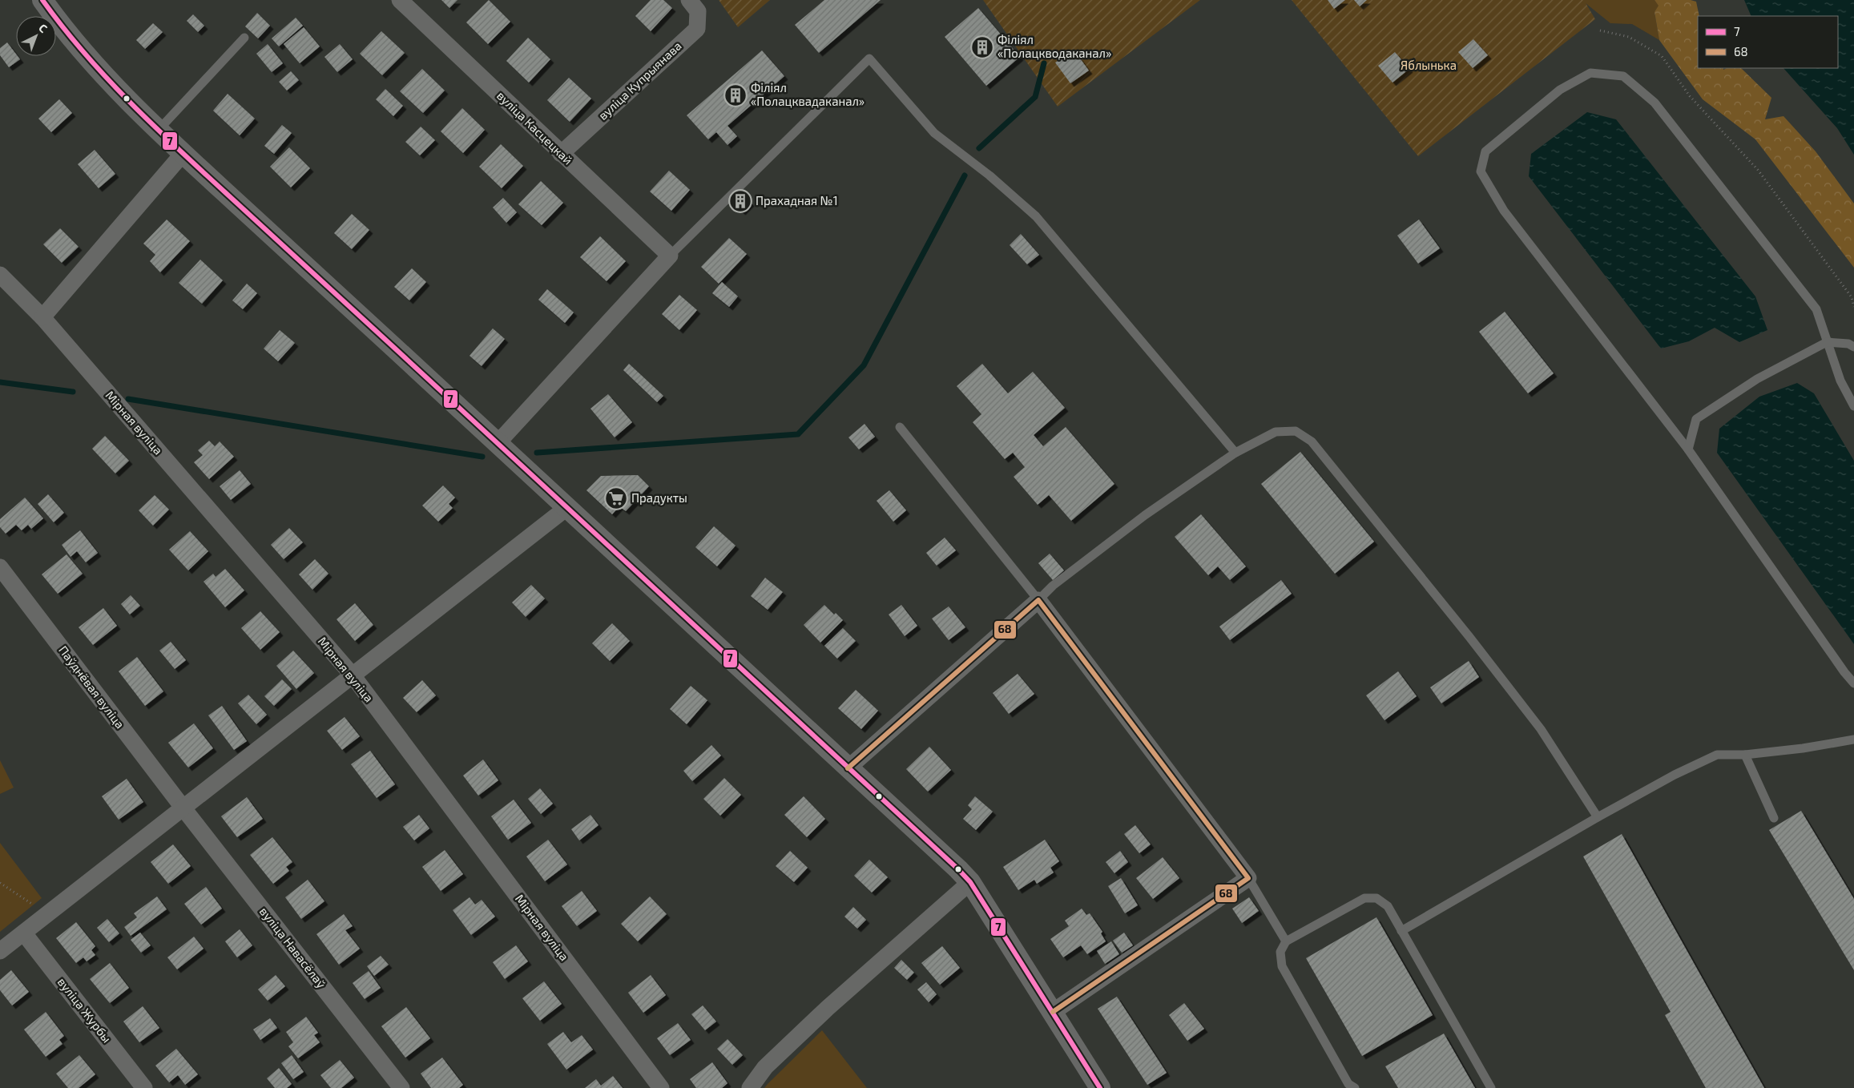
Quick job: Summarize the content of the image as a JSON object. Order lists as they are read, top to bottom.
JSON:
{
  "streets": {
    "street": [
      "вуліца Купрыянава",
      "вуліца Касцецкай",
      "Мірная вуліца",
      "Паўднёвая вуліца",
      "вуліца Навасёлаў",
      "вуліца Журбы"
    ]
  },
  "crossings": [
    ["вуліца Купрыянава", "вуліца Касцецкай"],
    ["Паўднёвая вуліца", "вуліца Навасёлаў"]
  ],
  "parks": ["Яблынька"],
  "places": {
    "building": ["Філіял «Полацкводаканал»", "Філіял «Полацквадаканал»", "Прахадная №1"],
    "supermarket": ["Прадукты"]
  },
  "lines": ["transit line 7", "transit line 68"],
  "legend": ["7", "68"],
  "north": "top right"
}
